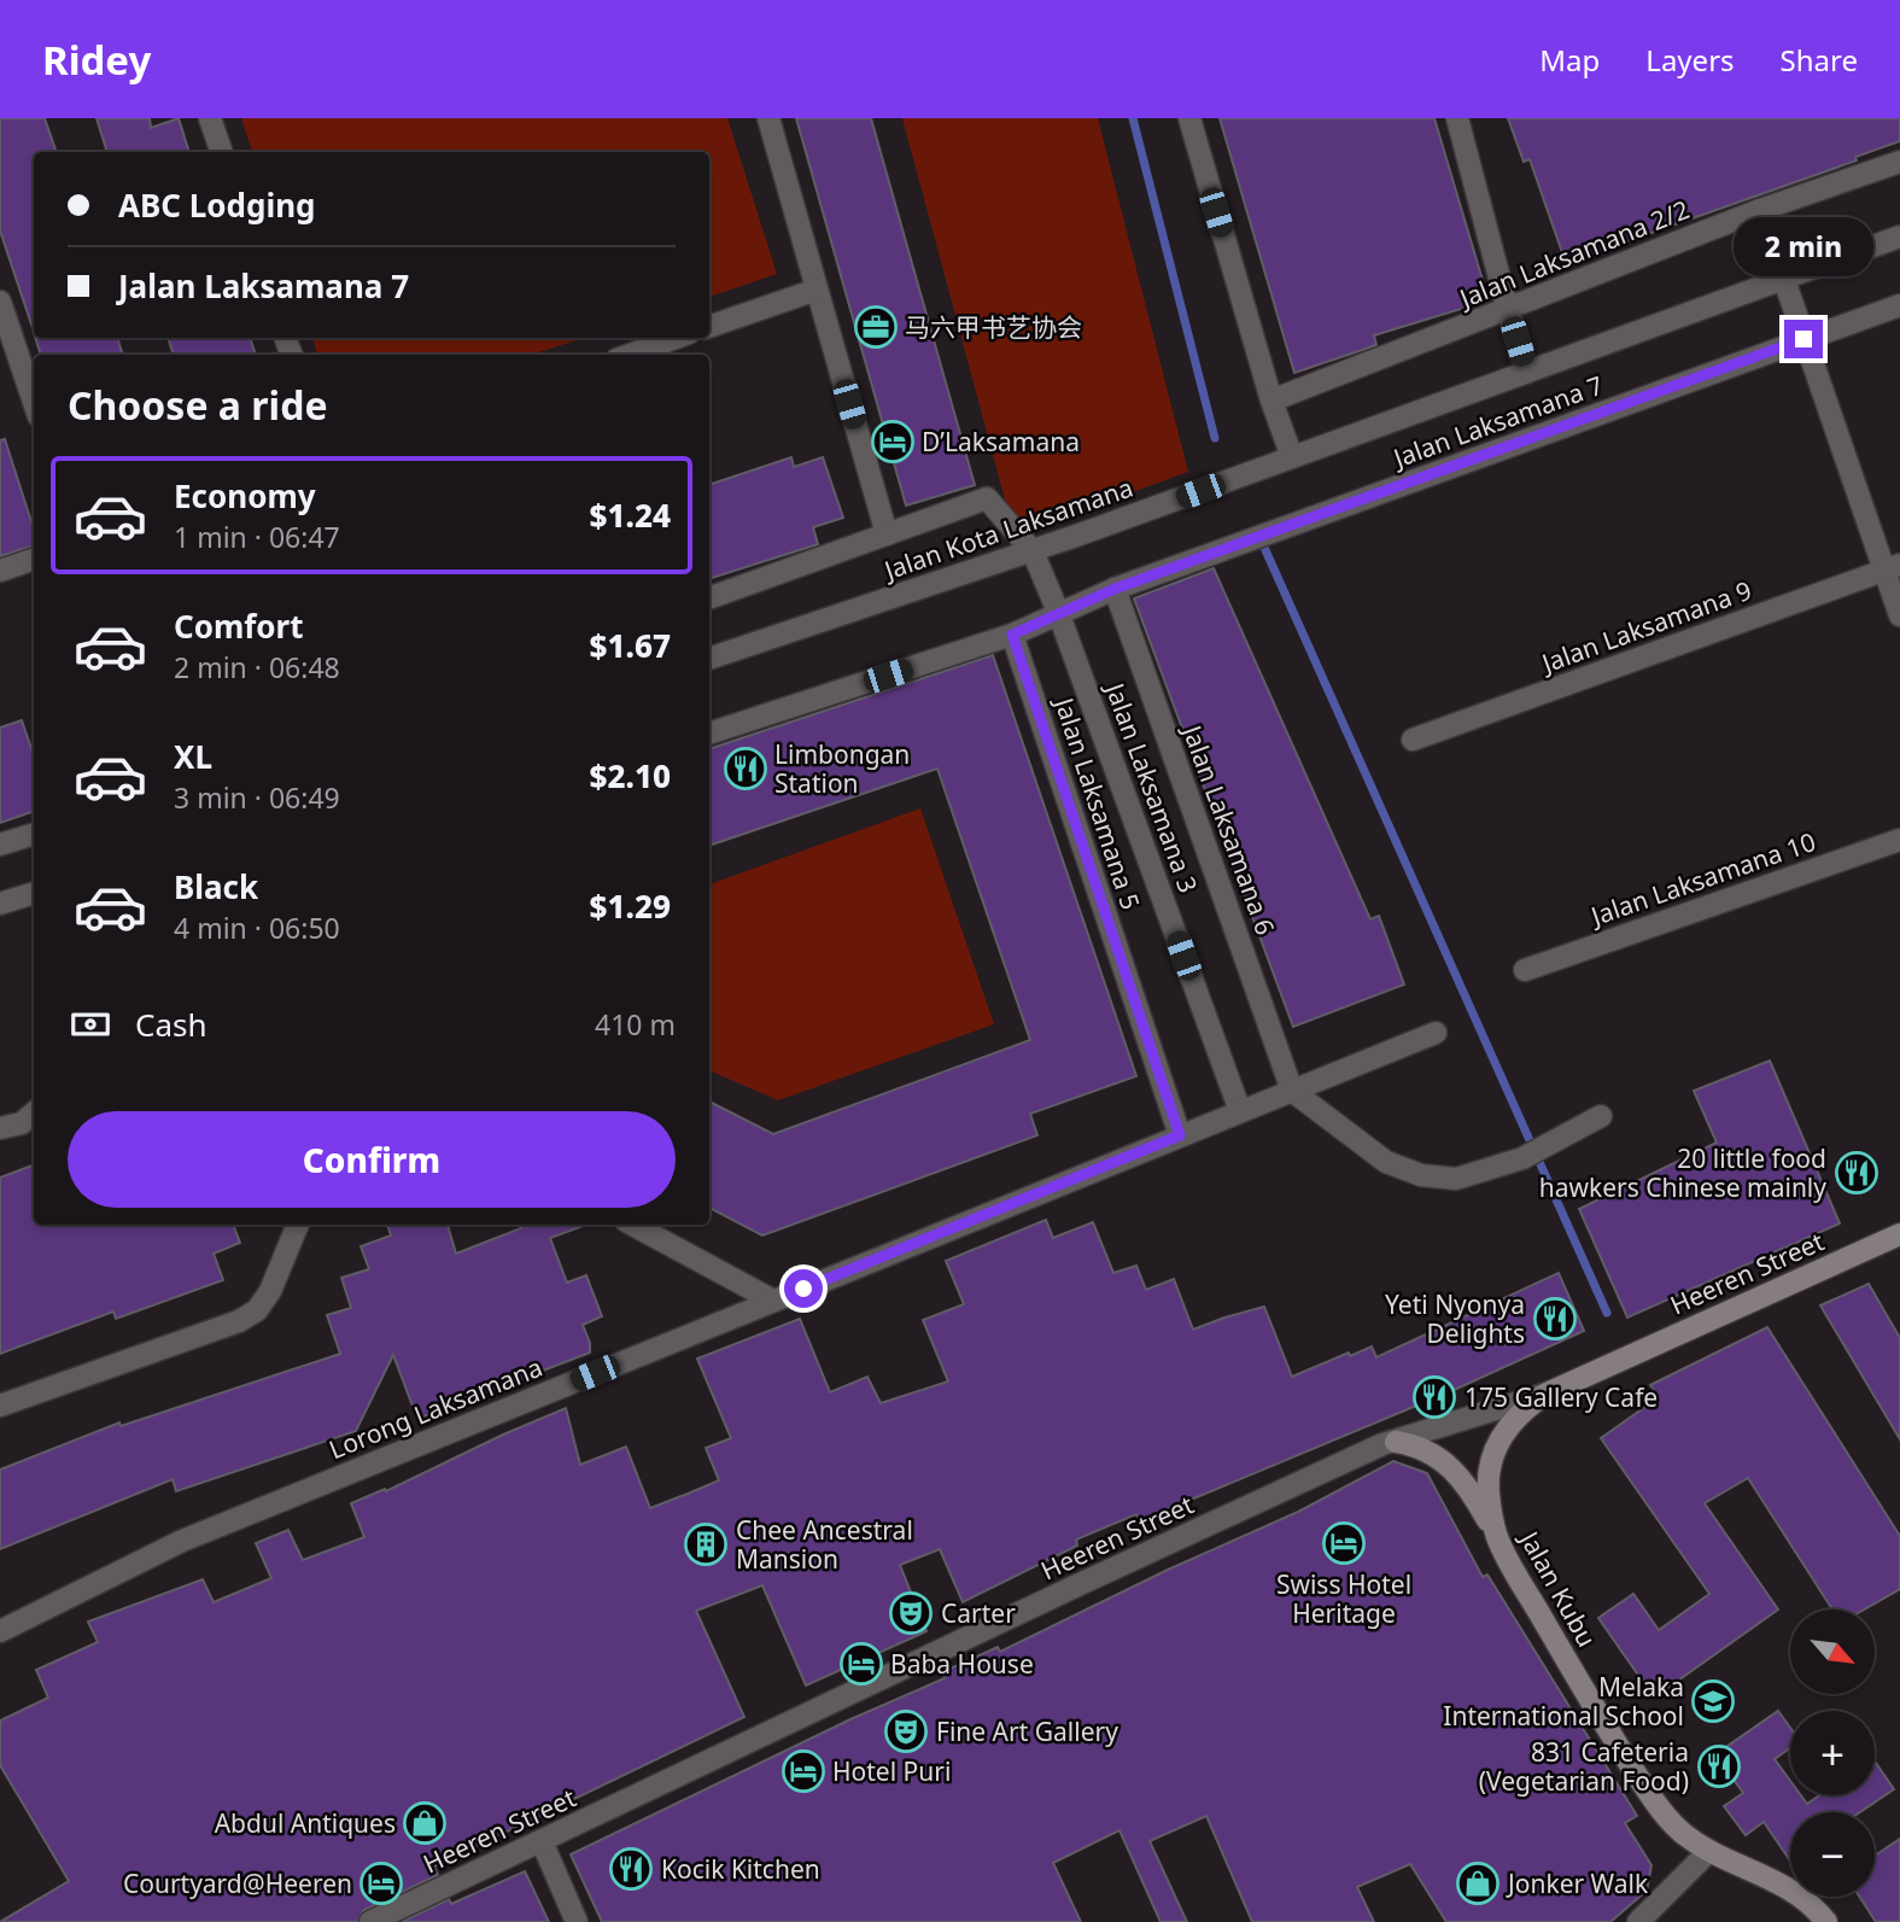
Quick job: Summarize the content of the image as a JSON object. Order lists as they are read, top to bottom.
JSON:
{
  "streets": {
    "main road": ["Heeren Street", "Jalan Kubu"],
    "street": [
      "Jalan Laksamana 2/2",
      "Jalan Laksamana 7",
      "Jalan Kota Laksamana",
      "Jalan Laksamana 9",
      "Jalan Laksamana 3",
      "Jalan Laksamana 5",
      "Jalan Laksamana 6",
      "Jalan Laksamana 10",
      "Lorong Laksamana"
    ]
  },
  "crossings": [
    ["Jalan Laksamana 7", "Jalan Laksamana 3"],
    ["Jalan Laksamana 7", "Jalan Laksamana 5"],
    ["Jalan Laksamana 7", "Jalan Laksamana 6"],
    ["Jalan Kota Laksamana", "Jalan Laksamana 3"],
    ["Jalan Laksamana 3", "Lorong Laksamana"],
    ["Jalan Laksamana 5", "Lorong Laksamana"],
    ["Jalan Laksamana 6", "Lorong Laksamana"],
    ["Heeren Street", "Jalan Kubu"]
  ],
  "places": {
    "office": ["马六甲书艺协会"],
    "hotel": [
      "D’Laksamana",
      "Swiss Hotel Heritage",
      "Baba House",
      "Hotel Puri",
      "Courtyard@Heeren"
    ],
    "restaurant": [
      "Limbongan Station",
      "20 little food hawkers Chinese mainly",
      "Yeti Nyonya Delights",
      "175 Gallery Cafe",
      "831 Cafeteria (Vegetarian Food)",
      "Kocik Kitchen"
    ],
    "building": ["Chee Ancestral Mansion"],
    "theatre": ["Carter", "Fine Art Gallery"],
    "school or university": ["Melaka International School"],
    "shop": ["Abdul Antiques", "Jonker Walk"]
  },
  "north": "bottom right",
  "page": {
    "header": "Ridey",
    "nav": ["Map", "Layers", "Share"],
    "banner": ["ABC Lodging", "Jalan Laksamana 7"],
    "bubble": "2 min",
    "heading": "Choose a ride",
    "list": [
      {
        "name": "Economy",
        "note": "1 min · 06:47",
        "value": "$1.24"
      },
      {
        "name": "Comfort",
        "note": "2 min · 06:48",
        "value": "$1.67"
      },
      {
        "name": "XL",
        "note": "3 min · 06:49",
        "value": "$2.10"
      },
      {
        "name": "Black",
        "note": "4 min · 06:50",
        "value": "$1.29"
      }
    ],
    "pay": ["Cash", "410 m"],
    "buttons": "Confirm",
    "map_buttons": ["+", "−"]
  }
}
